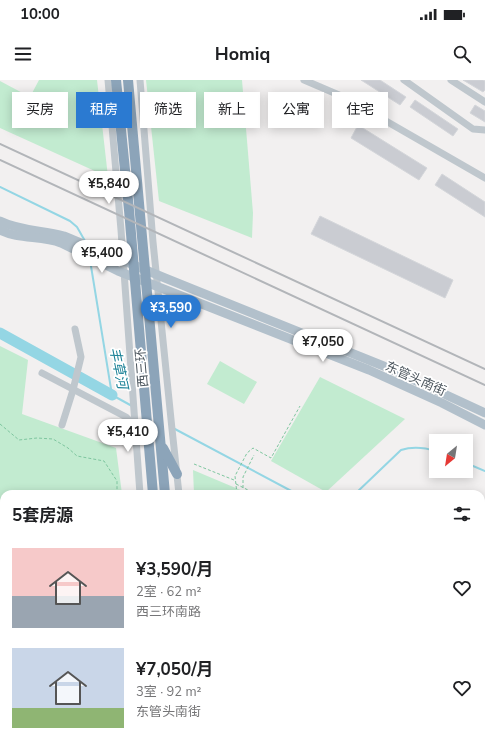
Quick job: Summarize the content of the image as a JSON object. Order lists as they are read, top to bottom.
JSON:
{
  "streets": {
    "highway": ["西三环"],
    "main road": ["东管头南街"]
  },
  "water": ["丰草河"],
  "north": "bottom left",
  "page": {
    "status": "10:00",
    "header": "Homiq",
    "chip": [
      "买房",
      "租房",
      "筛选",
      "新上",
      "公寓",
      "住宅"
    ],
    "price": [
      "¥5,840",
      "¥5,400",
      "¥3,590",
      "¥7,050",
      "¥5,410"
    ],
    "heading": "5套房源",
    "list": [
      {
        "name": "¥3,590/月",
        "note": "2室 · 62 m² · 西三环南路"
      },
      {
        "name": "¥7,050/月",
        "note": "3室 · 92 m² · 东管头南街"
      }
    ]
  }
}
